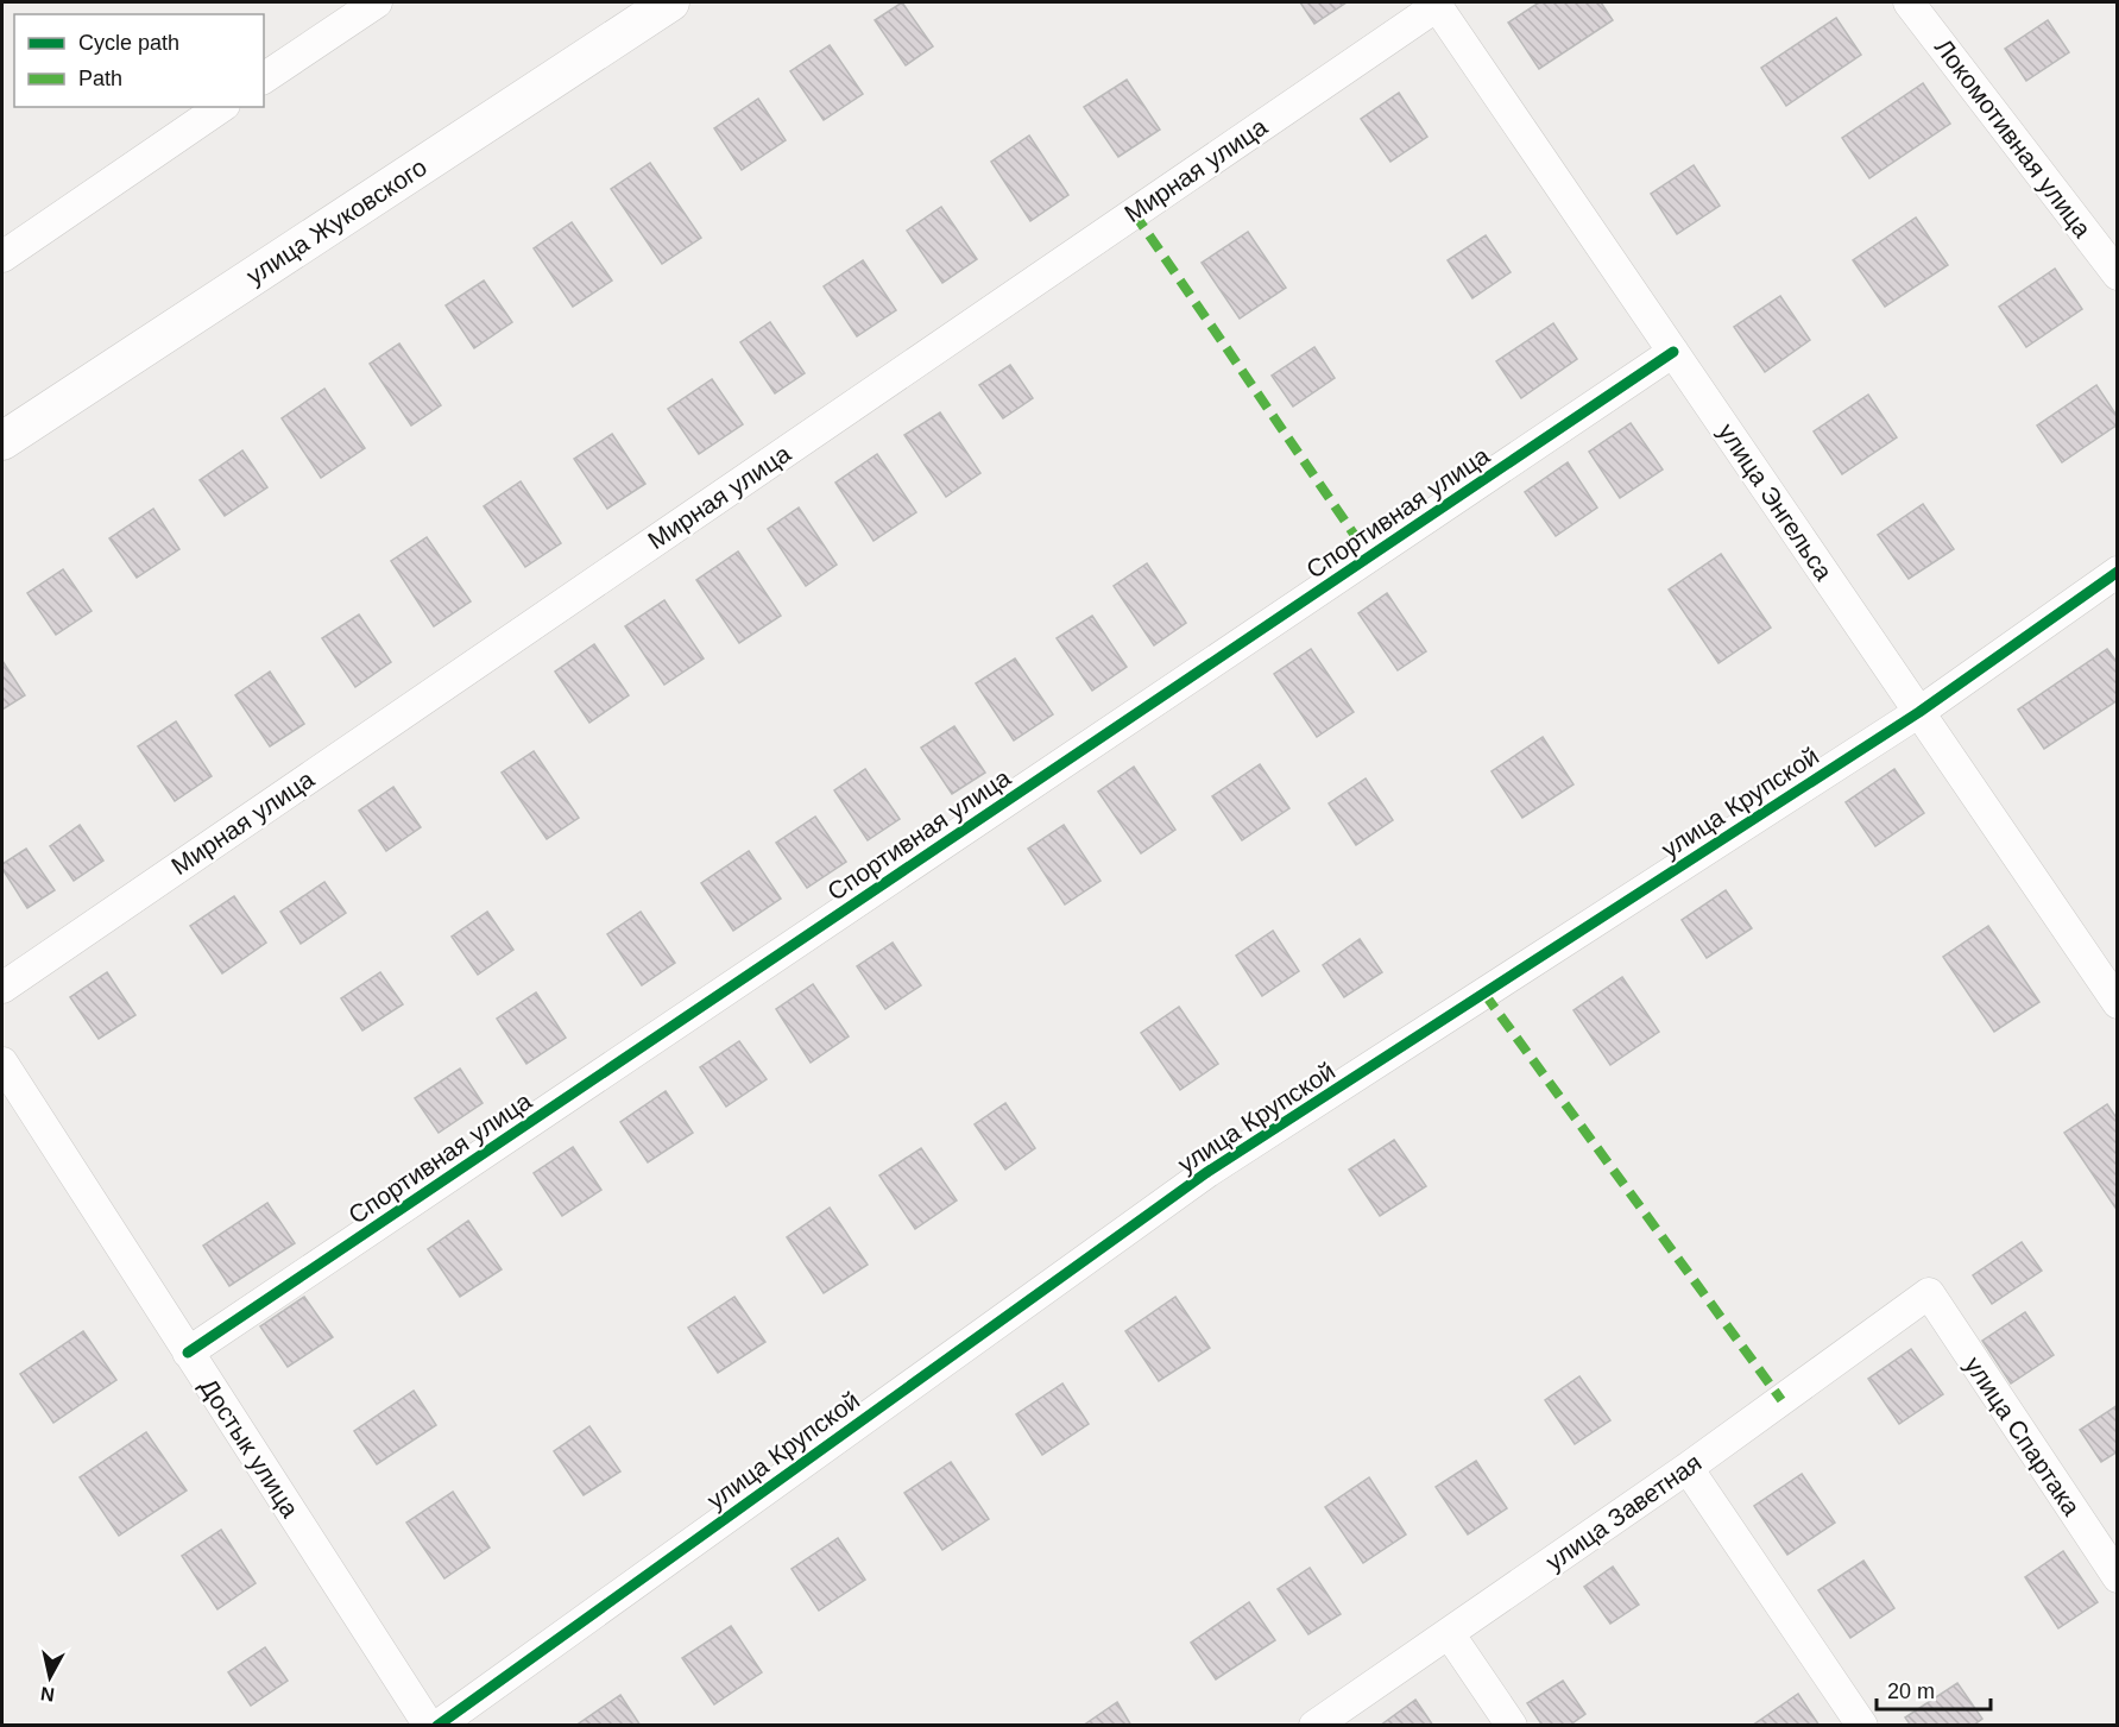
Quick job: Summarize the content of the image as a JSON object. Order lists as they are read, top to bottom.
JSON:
{
  "streets": {
    "street": [
      "Локомотивная улица",
      "Мирная улица",
      "улица Жуковского",
      "улица Энгельса",
      "Спортивная улица",
      "улица Крупской",
      "улица Спартака",
      "Достык улица",
      "улица Заветная"
    ]
  },
  "crossings": [
    ["Мирная улица", "улица Энгельса"],
    ["улица Энгельса", "Спортивная улица"],
    ["улица Энгельса", "улица Крупской"],
    ["Спортивная улица", "Достык улица"],
    ["улица Спартака", "улица Заветная"]
  ],
  "legend": ["Cycle path", "Path"],
  "scale_bar": "20 m",
  "north": "bottom"
}
